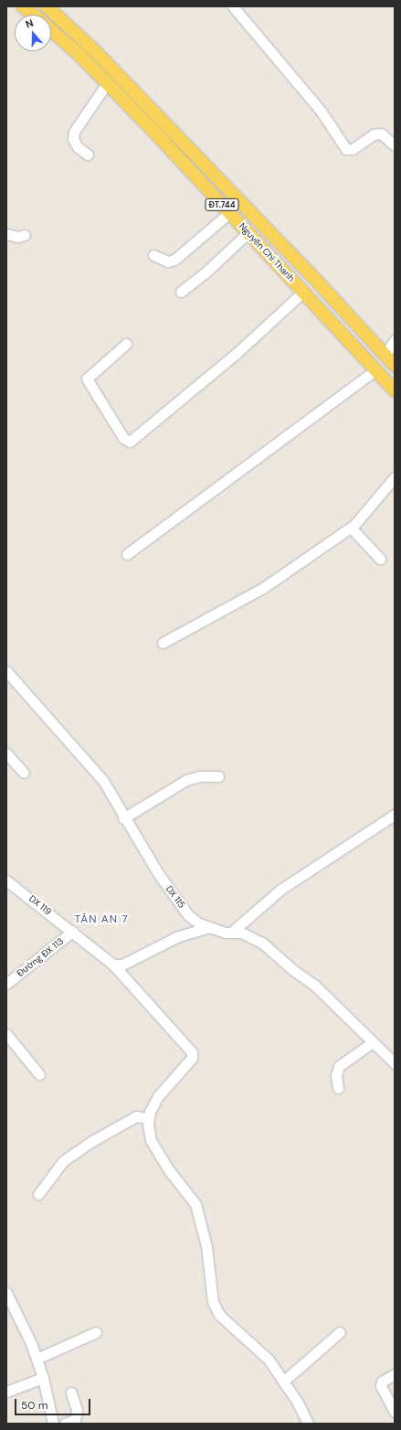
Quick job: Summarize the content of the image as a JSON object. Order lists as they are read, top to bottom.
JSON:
{
  "streets": {
    "main road": ["ĐT.744", "Nguyễn Chí Thanh"],
    "street": ["DX 115", "DX 119", "Đường ĐX 113"]
  },
  "crossings": [
    ["DX 119", "Đường ĐX 113"]
  ],
  "districts": ["TÂN AN 7"],
  "scale_bar": "50 m",
  "north": "top"
}
